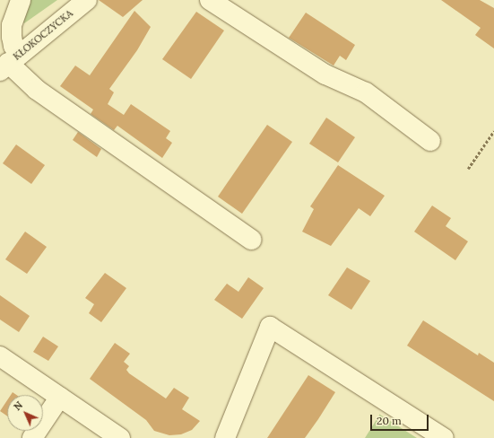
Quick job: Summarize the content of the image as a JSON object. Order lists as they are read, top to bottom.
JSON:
{
  "streets": {
    "street": ["KŁOKOCZYCKA"]
  },
  "scale_bar": "20 m",
  "north": "top left"
}
